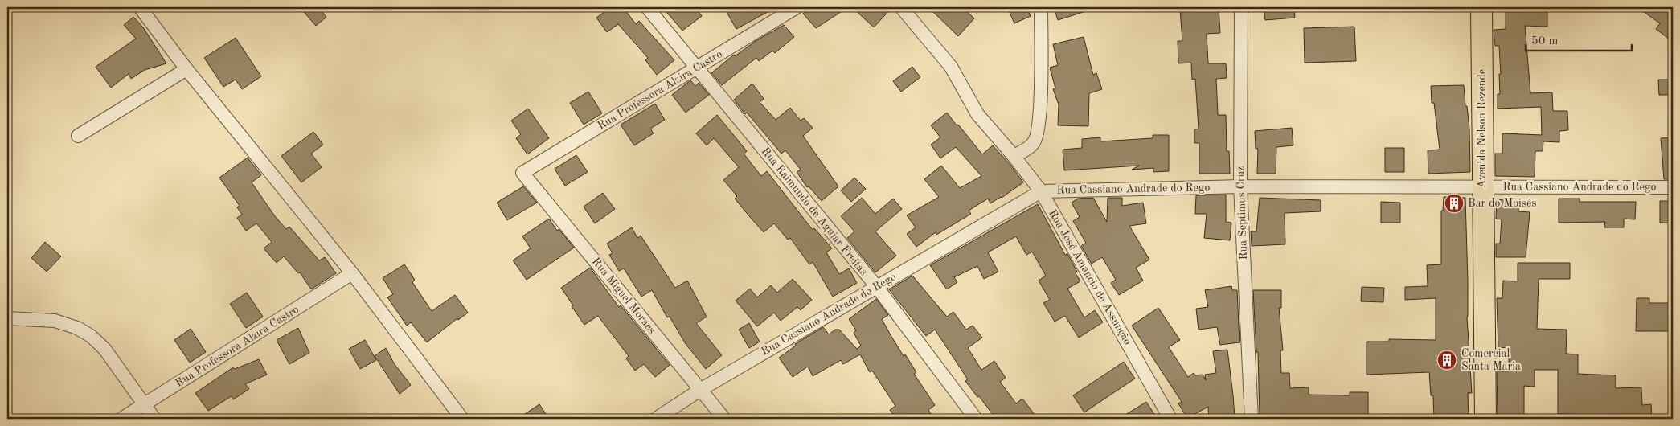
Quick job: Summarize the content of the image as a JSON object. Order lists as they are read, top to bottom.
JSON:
{
  "streets": {
    "main road": ["Avenida Nelson Rezende"],
    "street": [
      "Rua Professora Alzira Castro",
      "Rua Cassiano Andrade do Rego",
      "Rua Raimundo de Aguiar Freitas",
      "Rua Septimus Cruz",
      "Rua José Amancio de Assunção",
      "Rua Miguel Moraes"
    ]
  },
  "crossings": [
    ["Rua Professora Alzira Castro", "Rua Raimundo de Aguiar Freitas"],
    ["Rua Professora Alzira Castro", "Rua Miguel Moraes"],
    ["Avenida Nelson Rezende", "Rua Cassiano Andrade do Rego"],
    ["Rua Cassiano Andrade do Rego", "Rua Raimundo de Aguiar Freitas"],
    ["Rua Cassiano Andrade do Rego", "Rua Septimus Cruz"],
    ["Rua Cassiano Andrade do Rego", "Rua José Amancio de Assunção"],
    ["Rua Cassiano Andrade do Rego", "Rua Miguel Moraes"]
  ],
  "places": {
    "building": ["Bar do Moisés", "Comercial Santa Maria"]
  },
  "scale_bar": "50 m"
}
